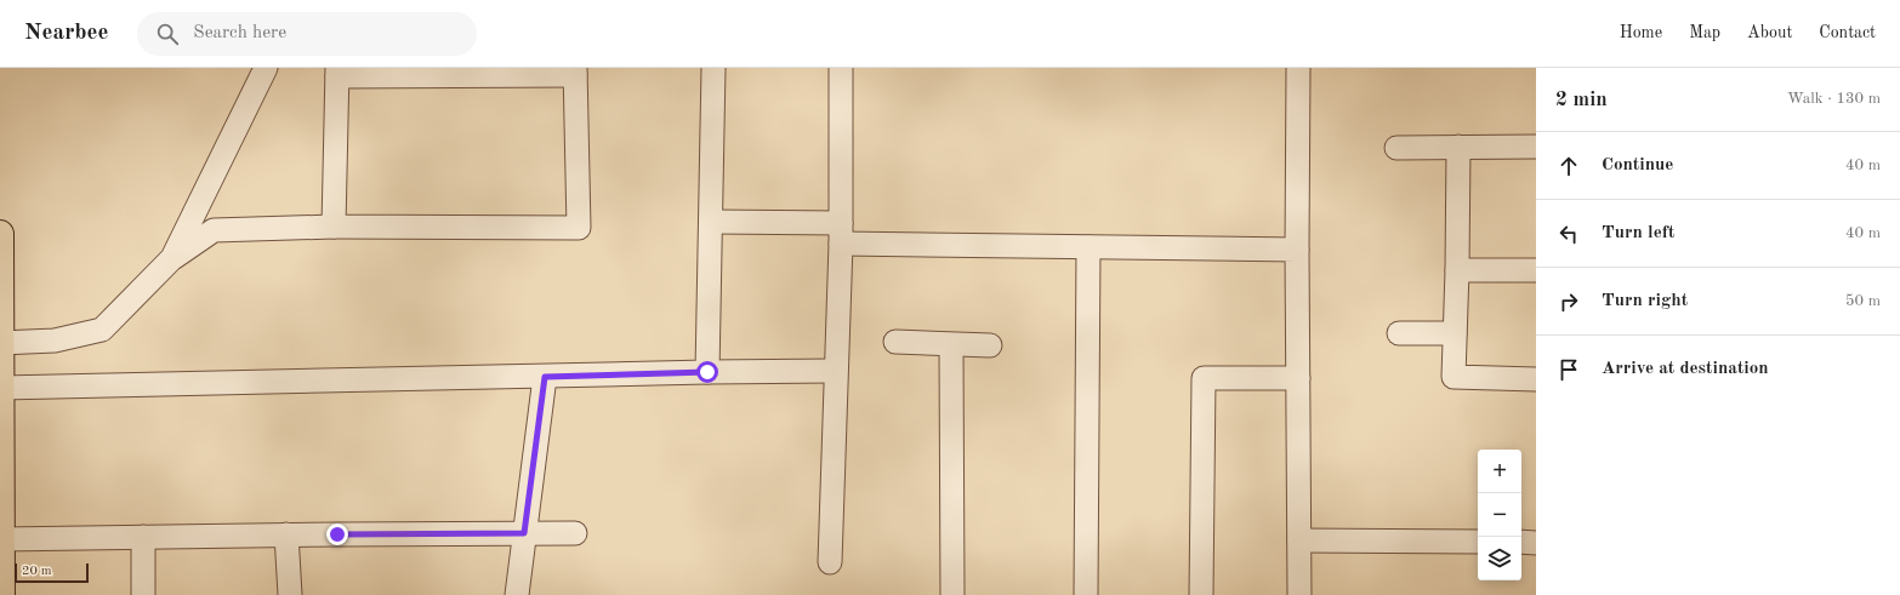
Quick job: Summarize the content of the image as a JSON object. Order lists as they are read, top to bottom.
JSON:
{
  "scale_bar": "20 m",
  "page": {
    "header": "Nearbee",
    "search": "Search here",
    "nav": [
      "Home",
      "Map",
      "About",
      "Contact"
    ],
    "heading": ["2 min", "Walk · 130 m"],
    "list": [
      ["Continue", "40 m"],
      ["Turn left", "40 m"],
      ["Turn right", "50 m"],
      "Arrive at destination"
    ],
    "map_buttons": ["+", "−"],
    "scale": "20 m"
  }
}
